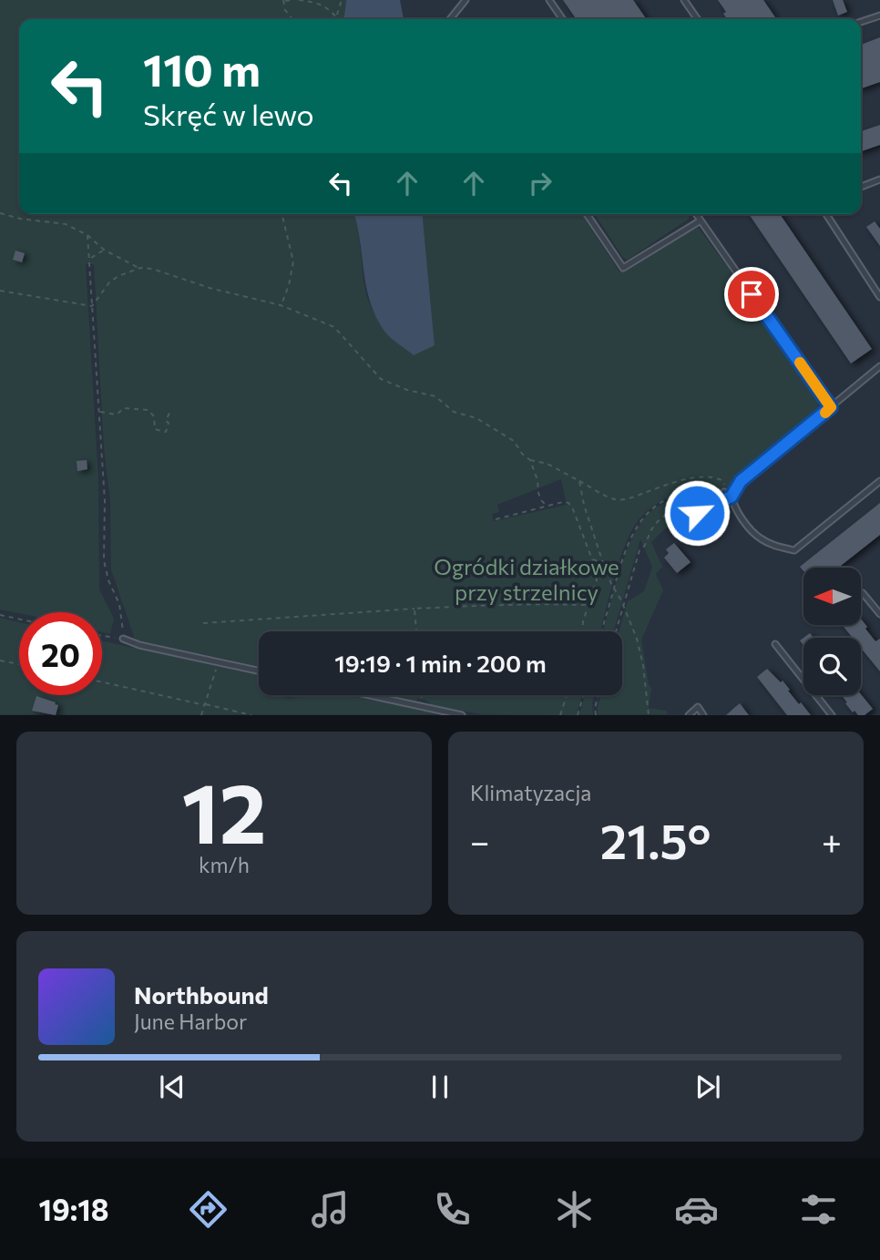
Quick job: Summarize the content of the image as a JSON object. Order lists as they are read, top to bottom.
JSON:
{
  "parks": ["Ogródki działkowe przy strzelnicy"],
  "north": "left",
  "page": {
    "turn": ["110 m", "Skręć w lewo"],
    "limit": "20",
    "trip": "19:19 · 1 min · 200 m",
    "tile": [
      ["12", "km/h"],
      "Klimatyzacja"
    ],
    "heat": ["−", "21.5°", "+"],
    "song": ["Northbound", "June Harbor"],
    "tabs": "19:18"
  }
}
